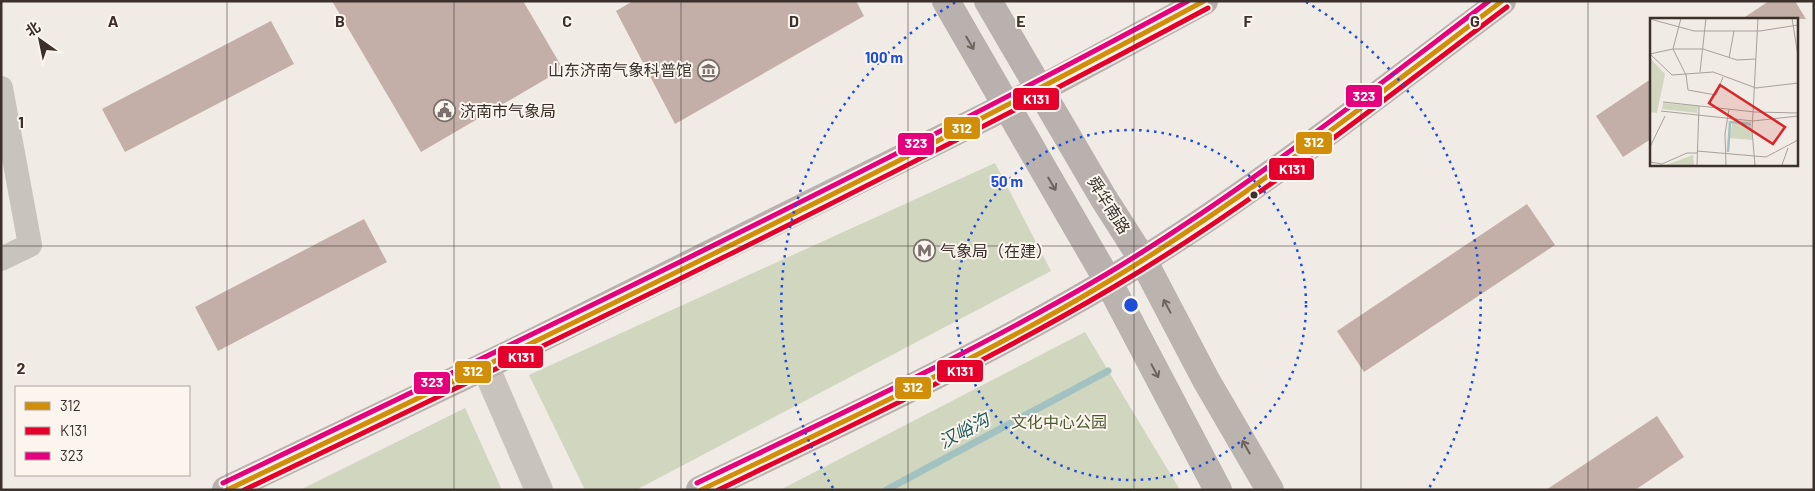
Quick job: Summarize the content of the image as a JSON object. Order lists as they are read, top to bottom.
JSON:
{
  "streets": {
    "main road": ["舜华南路"]
  },
  "water": ["汉峪沟"],
  "parks": ["文化中心公园"],
  "places": {
    "museum": ["山东济南气象科普馆"],
    "public building": ["济南市气象局"],
    "metro station": ["气象局（在建）"]
  },
  "lines": ["transit line 312", "transit line 323", "transit line K131"],
  "legend": ["312", "K131", "323"],
  "north": "top left",
  "grid": {
    "columns": [
      "A",
      "B",
      "C",
      "D",
      "E",
      "F",
      "G"
    ],
    "rows": ["1", "2"]
  },
  "rings": ["100 m", "50 m"]
}
